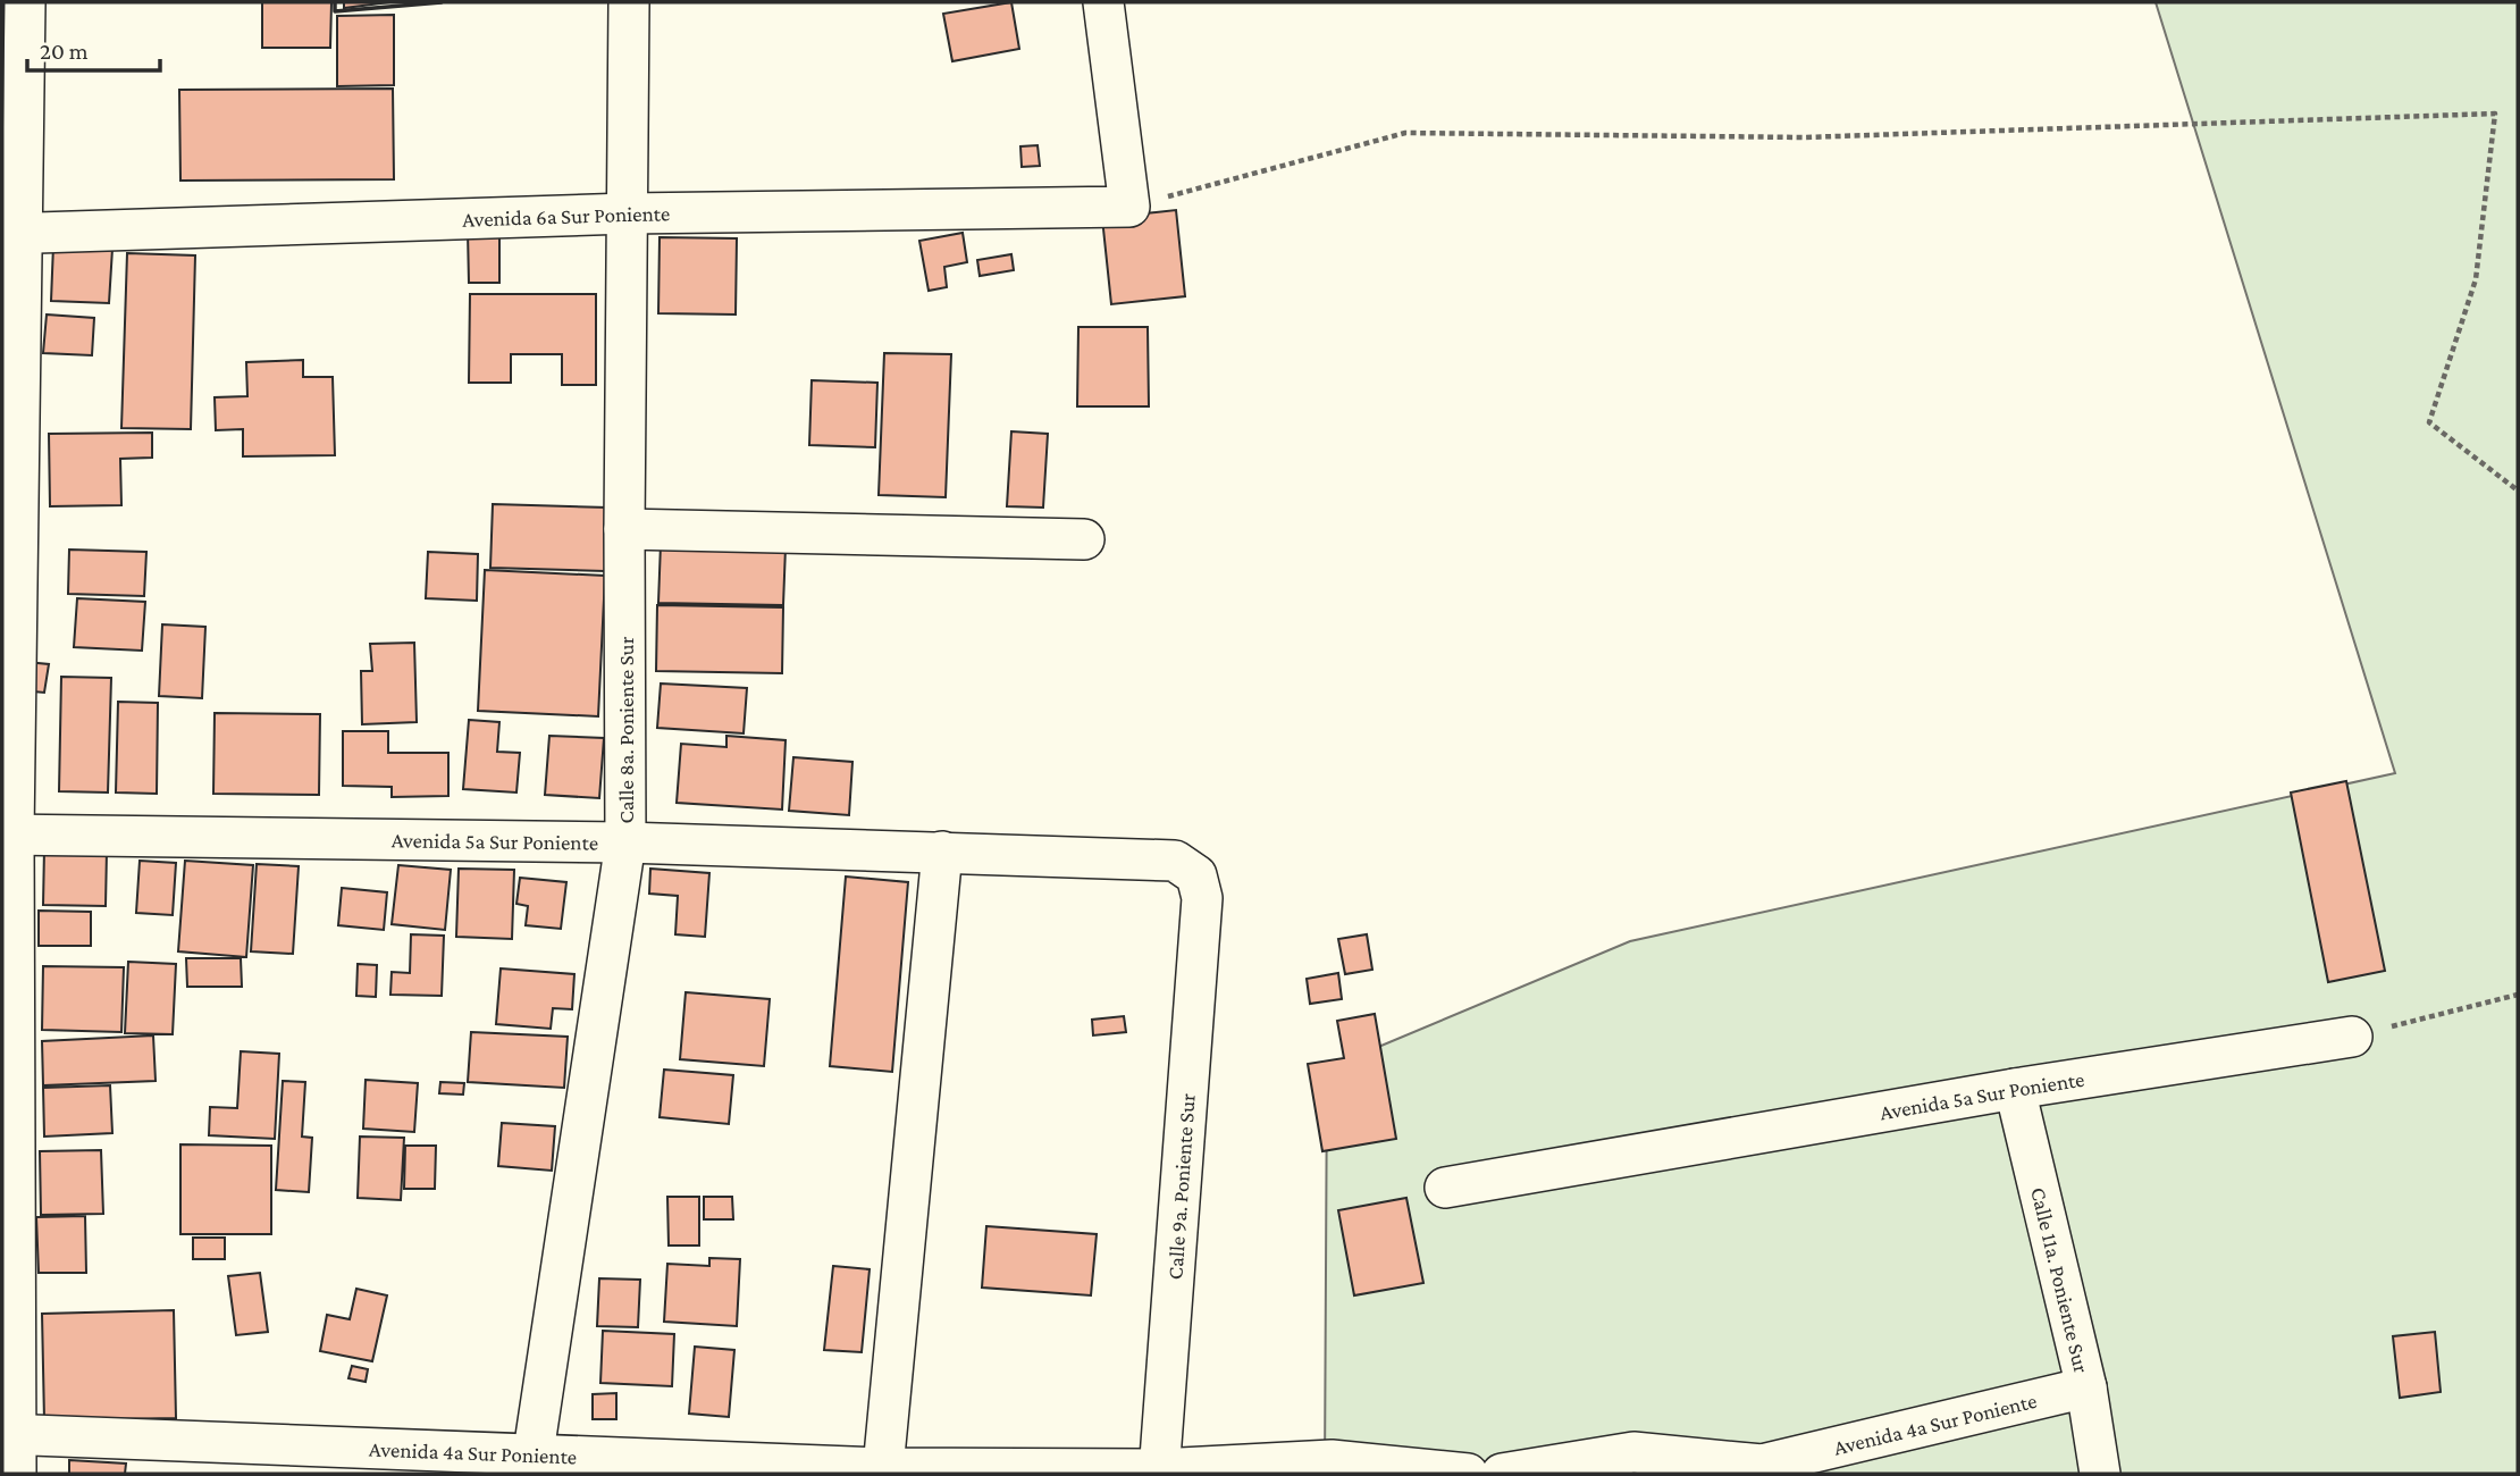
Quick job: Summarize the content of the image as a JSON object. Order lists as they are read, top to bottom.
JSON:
{
  "streets": {
    "street": [
      "Avenida 6a Sur Poniente",
      "Calle 8a. Poniente Sur",
      "Avenida 5a Sur Poniente",
      "Calle 9a. Poniente Sur",
      "Calle 11a. Poniente Sur",
      "Avenida 4a Sur Poniente"
    ]
  },
  "crossings": [
    ["Avenida 6a Sur Poniente", "Calle 8a. Poniente Sur"],
    ["Calle 8a. Poniente Sur", "Avenida 5a Sur Poniente"],
    ["Calle 8a. Poniente Sur", "Avenida 4a Sur Poniente"],
    ["Avenida 5a Sur Poniente", "Calle 9a. Poniente Sur"],
    ["Avenida 5a Sur Poniente", "Calle 11a. Poniente Sur"],
    ["Calle 9a. Poniente Sur", "Avenida 4a Sur Poniente"],
    ["Calle 11a. Poniente Sur", "Avenida 4a Sur Poniente"]
  ],
  "scale_bar": "20 m"
}
